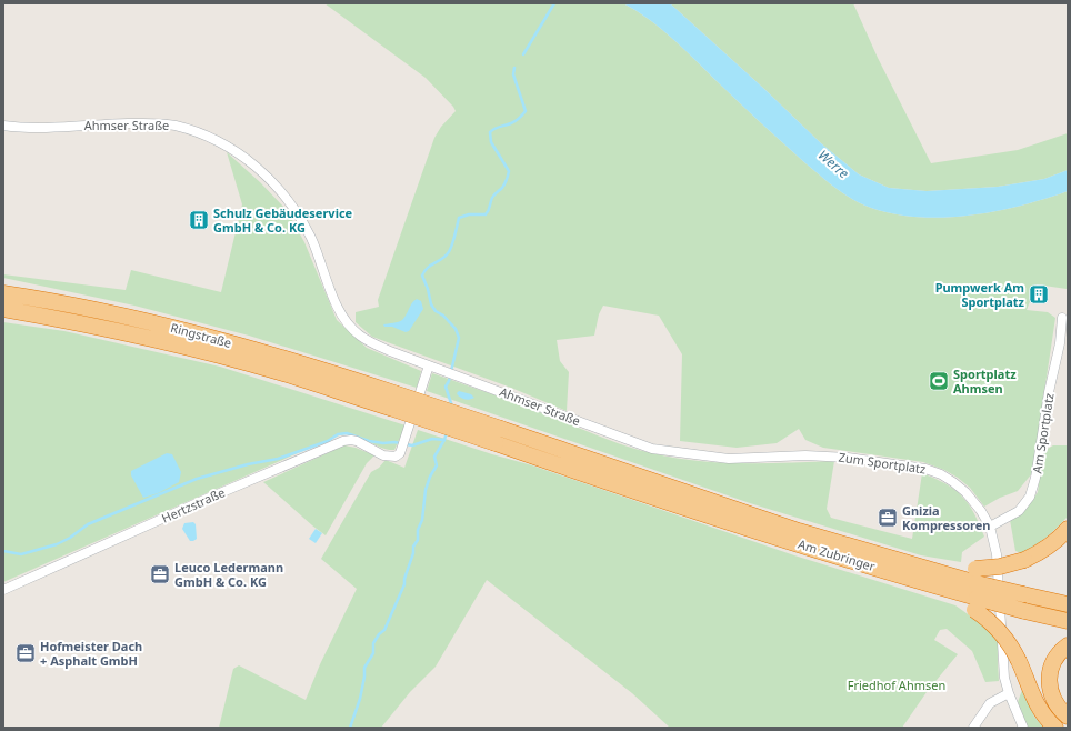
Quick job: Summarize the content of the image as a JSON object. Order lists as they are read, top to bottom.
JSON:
{
  "streets": {
    "highway": ["Ringstraße", "Am Zubringer"],
    "street": [
      "Ahmser Straße",
      "Am Sportplatz",
      "Zum Sportplatz",
      "Hertzstraße"
    ]
  },
  "crossings": [
    ["Ahmser Straße", "Zum Sportplatz"],
    ["Ahmser Straße", "Hertzstraße"],
    ["Am Sportplatz", "Zum Sportplatz"]
  ],
  "water": ["Werre"],
  "parks": ["Friedhof Ahmsen"],
  "places": {
    "building": ["Schulz Gebäudeservice GmbH & Co. KG", "Pumpwerk Am Sportplatz"],
    "sports": ["Sportplatz Ahmsen"],
    "office": ["Gnizia Kompressoren", "Leuco Ledermann GmbH & Co. KG", "Hofmeister Dach + Asphalt GmbH"]
  }
}
